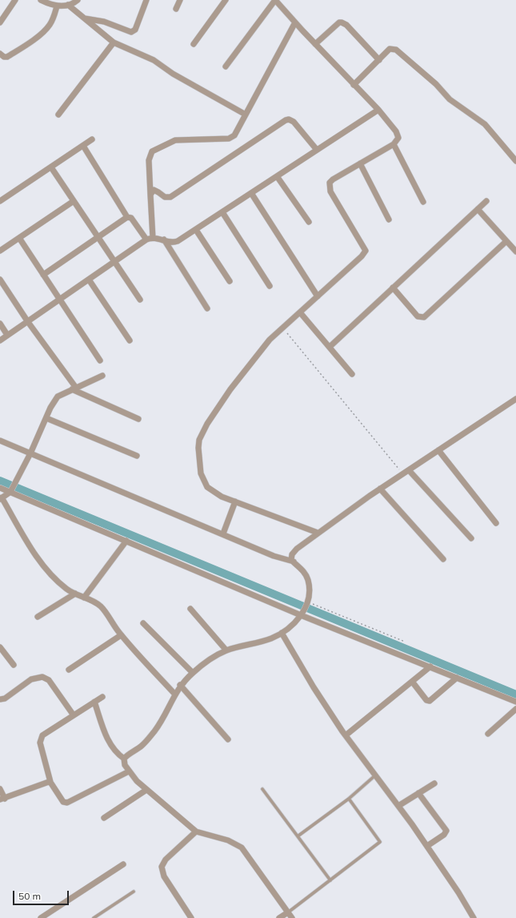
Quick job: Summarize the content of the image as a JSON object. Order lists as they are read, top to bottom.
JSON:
{
  "scale_bar": "50 m"
}
